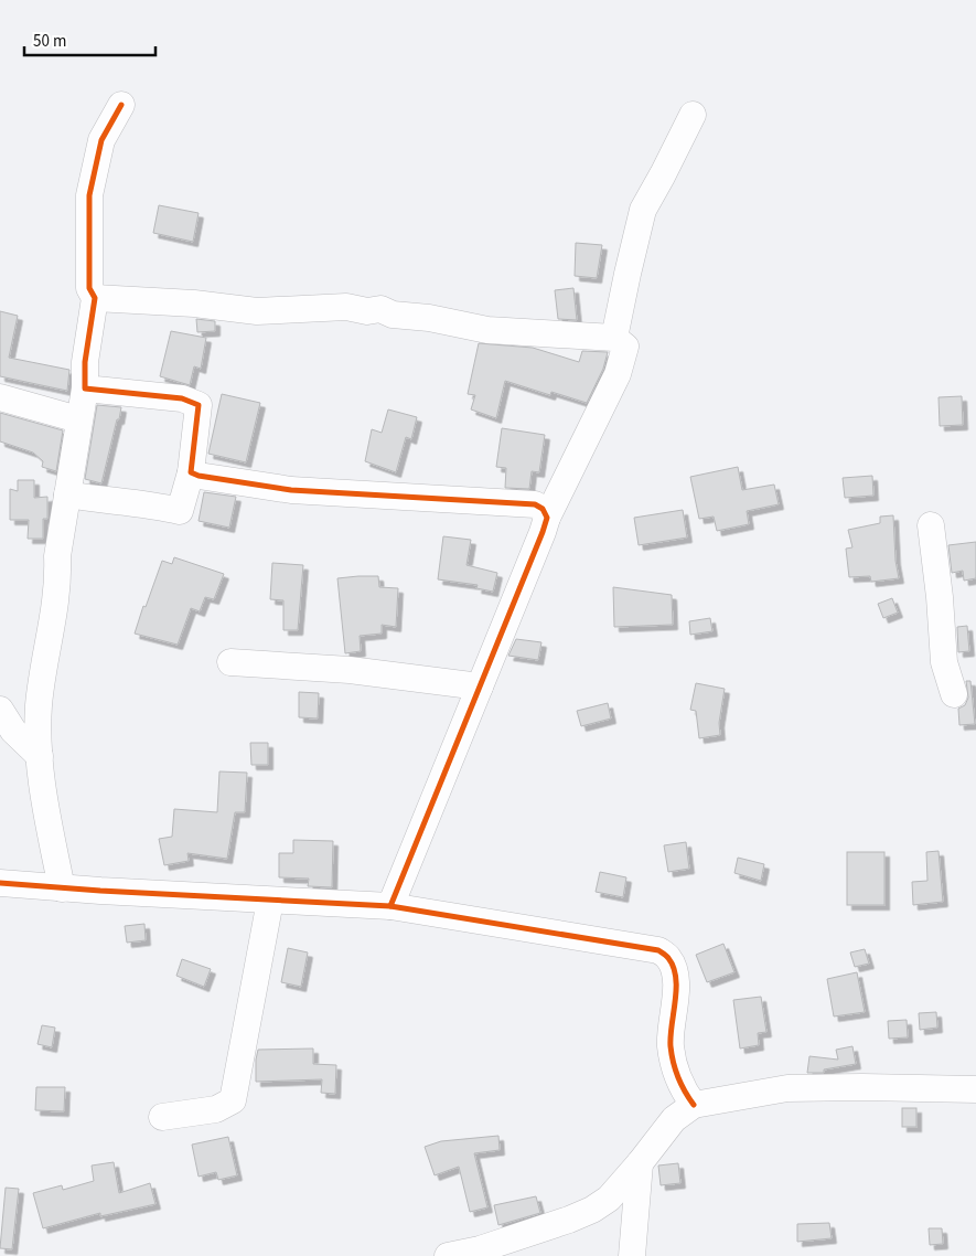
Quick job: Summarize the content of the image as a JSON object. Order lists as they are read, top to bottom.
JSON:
{
  "scale_bar": "50 m"
}
